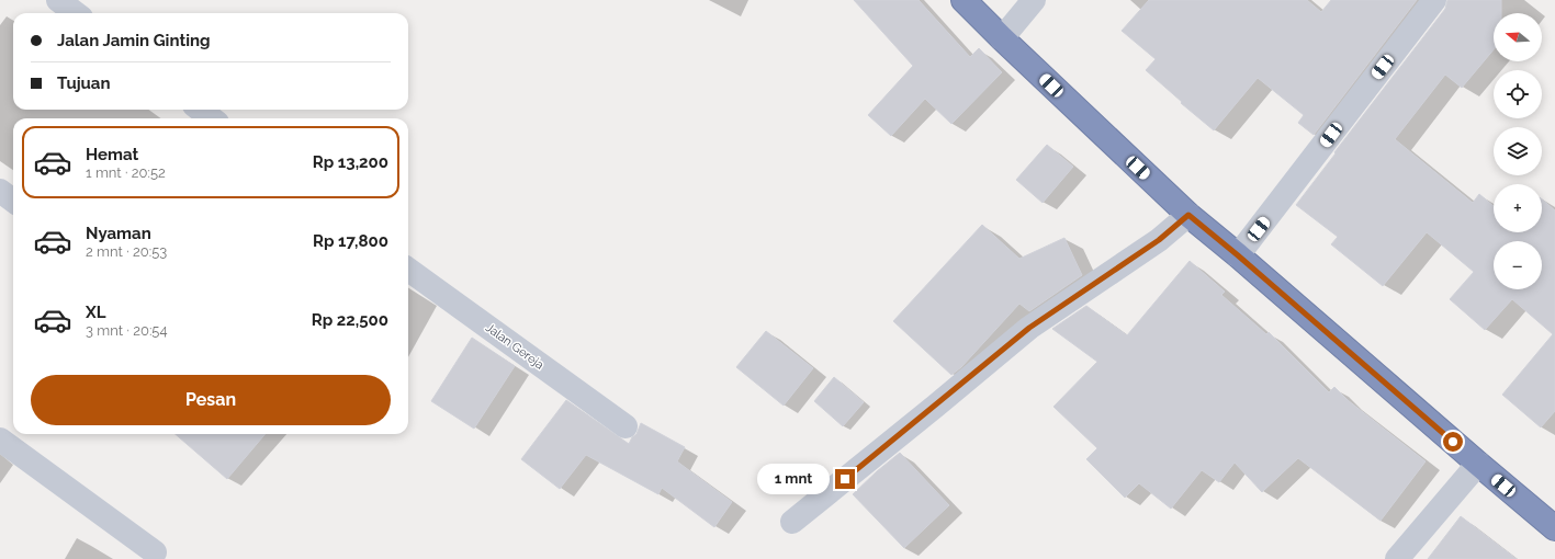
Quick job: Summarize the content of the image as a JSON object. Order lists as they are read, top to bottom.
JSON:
{
  "streets": {
    "street": ["Jalan Gereja"]
  },
  "north": "left",
  "page": {
    "map_buttons": ["+", "−"],
    "banner": ["Jalan Jamin Ginting", "Tujuan"],
    "list": [
      {
        "name": "Hemat",
        "note": "1 mnt · 20:52",
        "value": "Rp 13,200"
      },
      {
        "name": "Nyaman",
        "note": "2 mnt · 20:53",
        "value": "Rp 17,800"
      },
      {
        "name": "XL",
        "note": "3 mnt · 20:54",
        "value": "Rp 22,500"
      }
    ],
    "buttons": "Pesan",
    "bubble": "1 mnt"
  }
}
